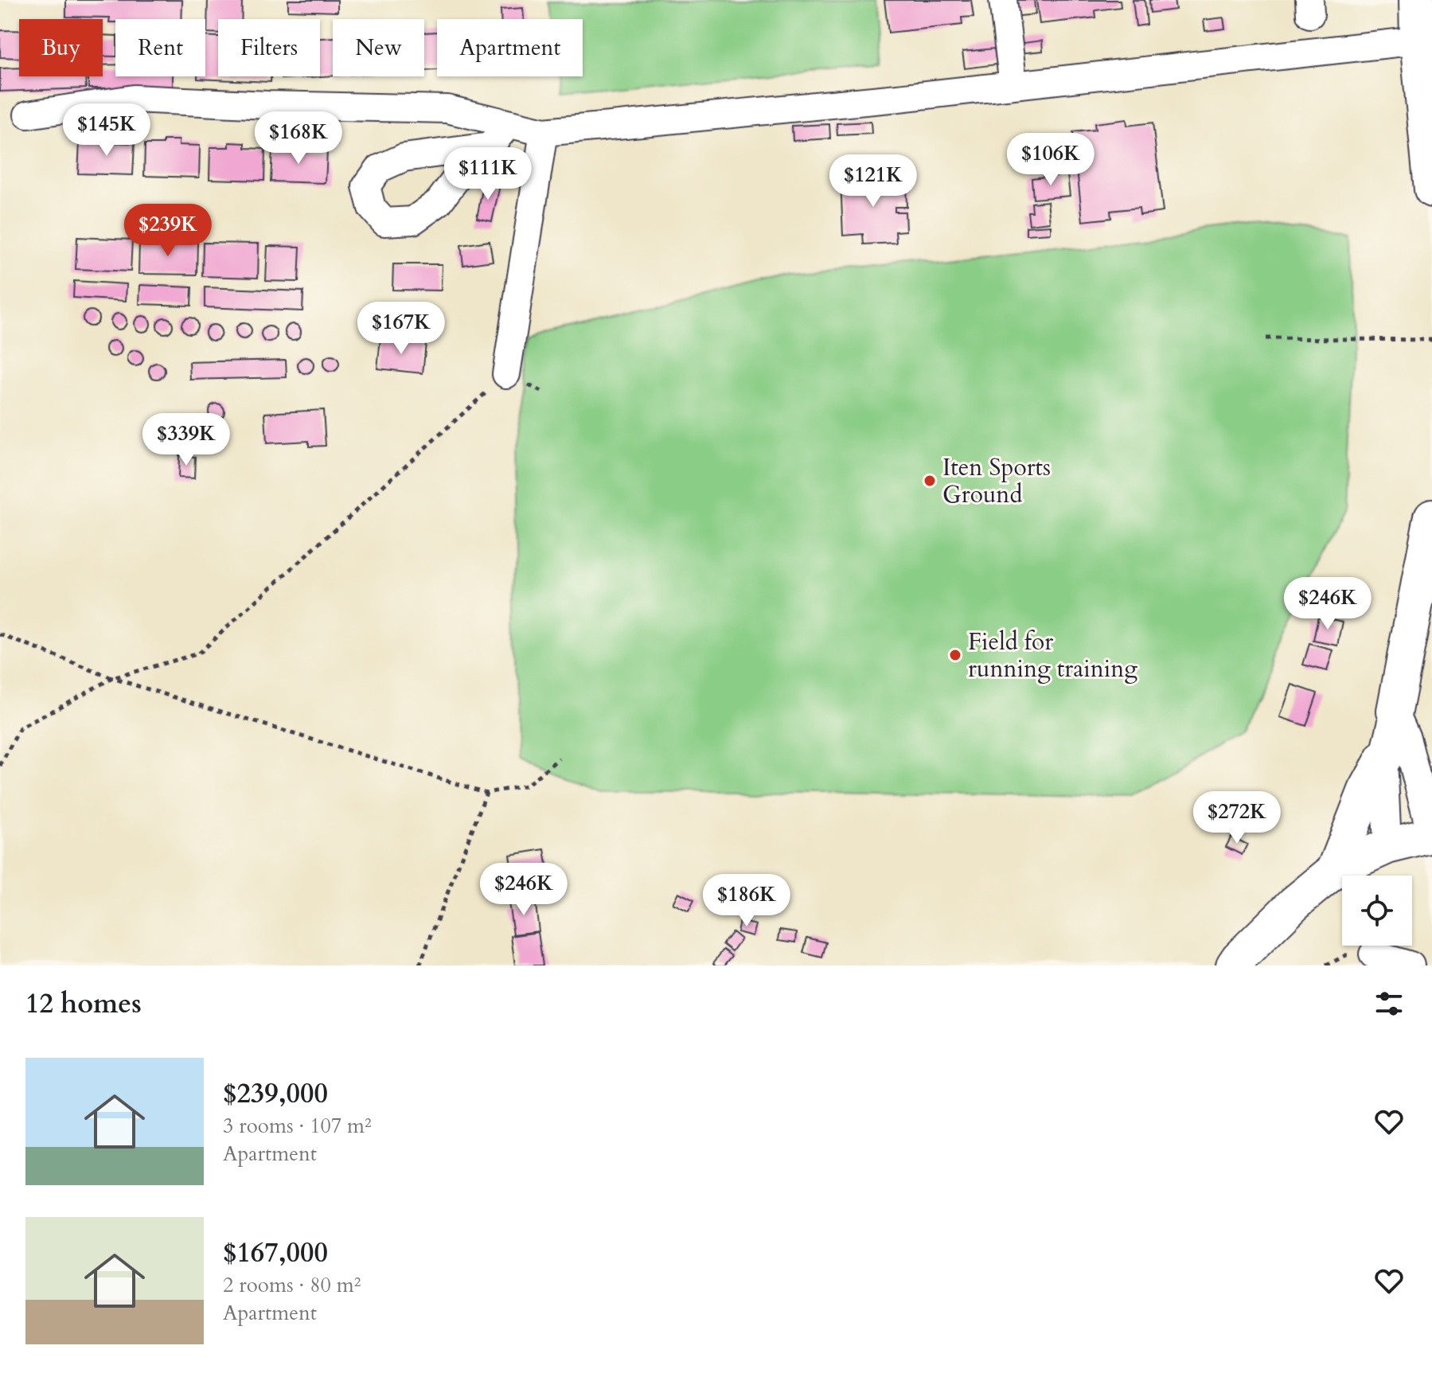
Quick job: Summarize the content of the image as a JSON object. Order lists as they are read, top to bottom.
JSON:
{
  "places": ["Iten Sports Ground", "Field for running training"],
  "page": {
    "chip": [
      "Buy",
      "Rent",
      "Filters",
      "New",
      "Apartment"
    ],
    "price": [
      "$145K",
      "$168K",
      "$106K",
      "$111K",
      "$121K",
      "$239K",
      "$167K",
      "$339K",
      "$246K",
      "$272K",
      "$246K",
      "$186K"
    ],
    "heading": "12 homes",
    "list": [
      {
        "name": "$239,000",
        "note": "3 rooms · 107 m² · Apartment"
      },
      {
        "name": "$167,000",
        "note": "2 rooms · 80 m² · Apartment"
      }
    ]
  }
}
